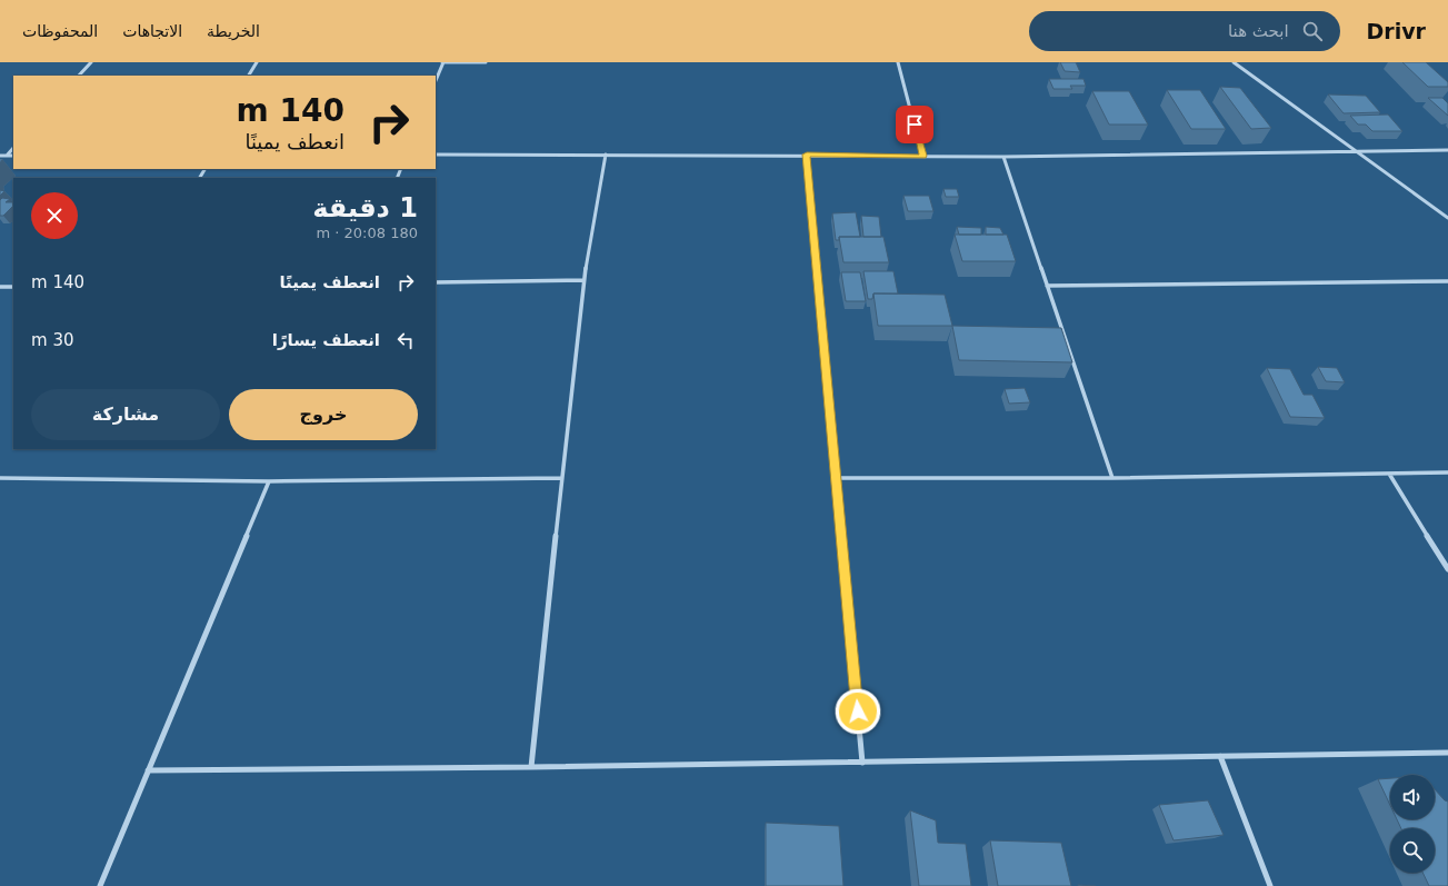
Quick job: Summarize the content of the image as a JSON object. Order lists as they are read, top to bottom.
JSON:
{
  "page": {
    "header": "Drivr",
    "search": "ابحث هنا",
    "nav": ["الخريطة", "الاتجاهات", "المحفوظات"],
    "turn": ["140 m", "انعطف يمينًا"],
    "heading": ["1 دقيقة", "180 m · 20:08"],
    "list": [
      {
        "name": "انعطف يمينًا",
        "value": "140 m"
      },
      {
        "name": "انعطف يسارًا",
        "value": "30 m"
      }
    ],
    "buttons": ["خروج", "مشاركة"]
  }
}
